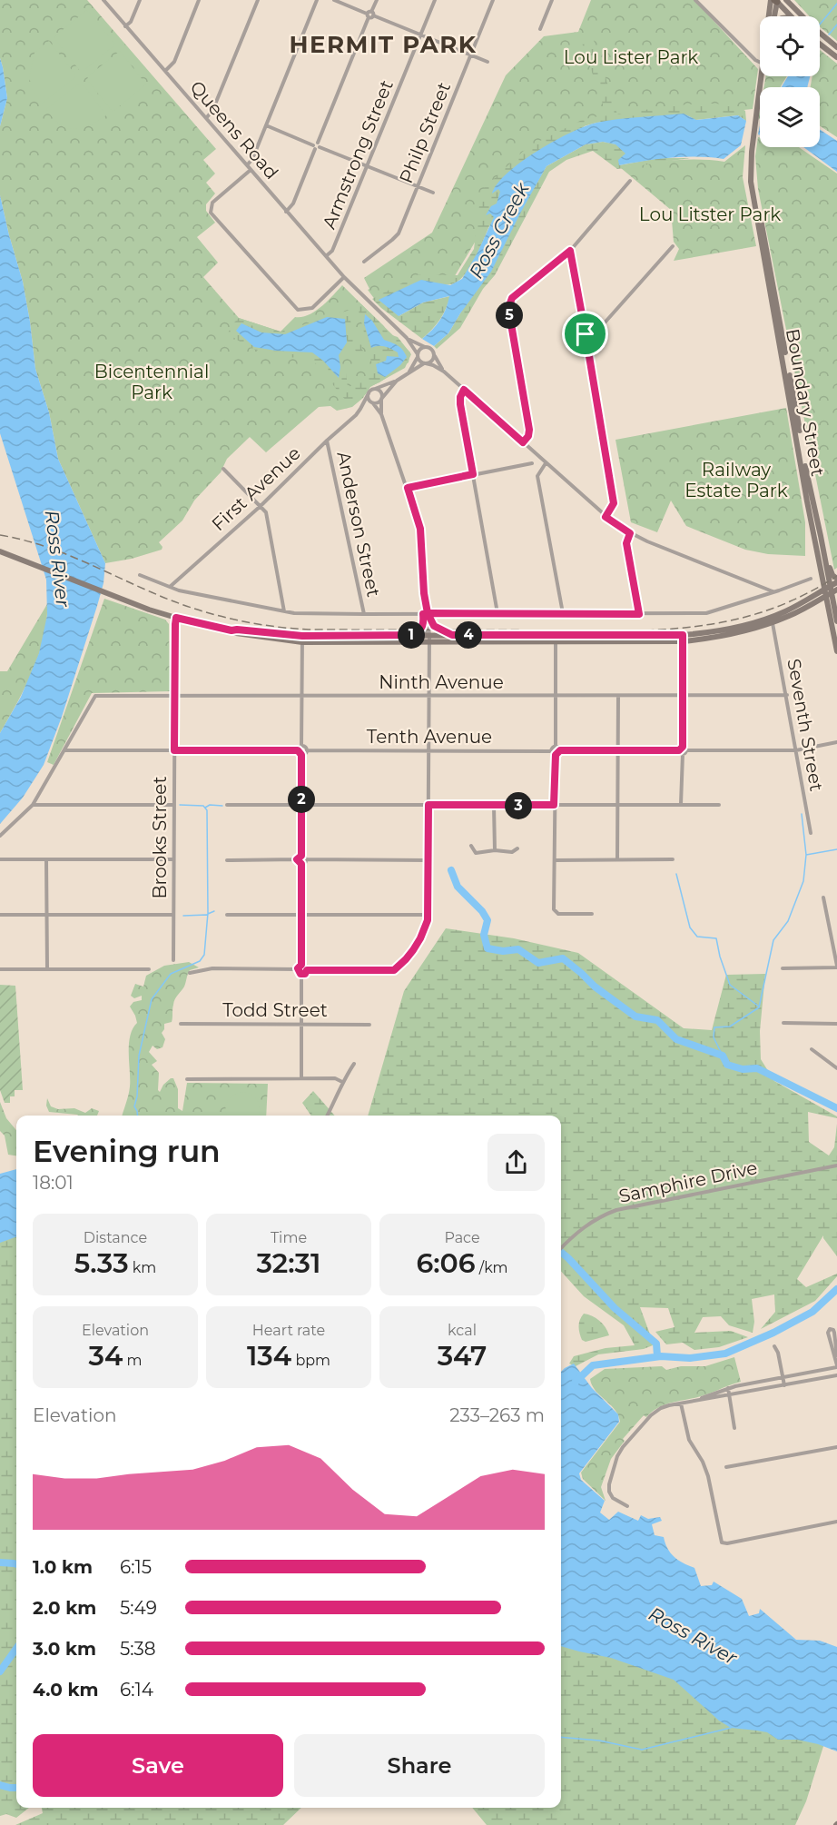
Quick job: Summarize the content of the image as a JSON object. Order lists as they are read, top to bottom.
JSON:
{
  "streets": {
    "main road": ["Boundary Street"],
    "street": [
      "Queens Road",
      "Philp Street",
      "Armstrong Street",
      "First Avenue",
      "Anderson Street",
      "Ninth Avenue",
      "Seventh Street",
      "Tenth Avenue",
      "Brooks Street",
      "Todd Street",
      "Samphire Drive"
    ]
  },
  "crossings": [
    ["Queens Road", "Armstrong Street"],
    ["First Avenue", "Anderson Street"],
    ["Ninth Avenue", "Seventh Street"],
    ["Ninth Avenue", "Brooks Street"]
  ],
  "districts": ["HERMIT PARK"],
  "water": ["Ross Creek", "Ross River"],
  "parks": [
    "Lou Lister Park",
    "Lou Litster Park",
    "Bicentennial Park",
    "Railway Estate Park"
  ],
  "page": {
    "pins": [
      "5",
      "1",
      "4",
      "2",
      "3"
    ],
    "heading": ["Evening run", "18:01"],
    "stats": [
      ["Distance", "5.33 km"],
      ["Time", "32:31"],
      ["Pace", "6:06 /km"],
      ["Elevation", "34 m"],
      ["Heart rate", "134 bpm"],
      ["kcal", "347"]
    ],
    "chart": ["Elevation", "233–263 m"],
    "list": [
      {
        "name": "1.0 km",
        "note": "6:15"
      },
      {
        "name": "2.0 km",
        "note": "5:49"
      },
      {
        "name": "3.0 km",
        "note": "5:38"
      },
      {
        "name": "4.0 km",
        "note": "6:14"
      }
    ],
    "buttons": ["Save", "Share"]
  }
}
